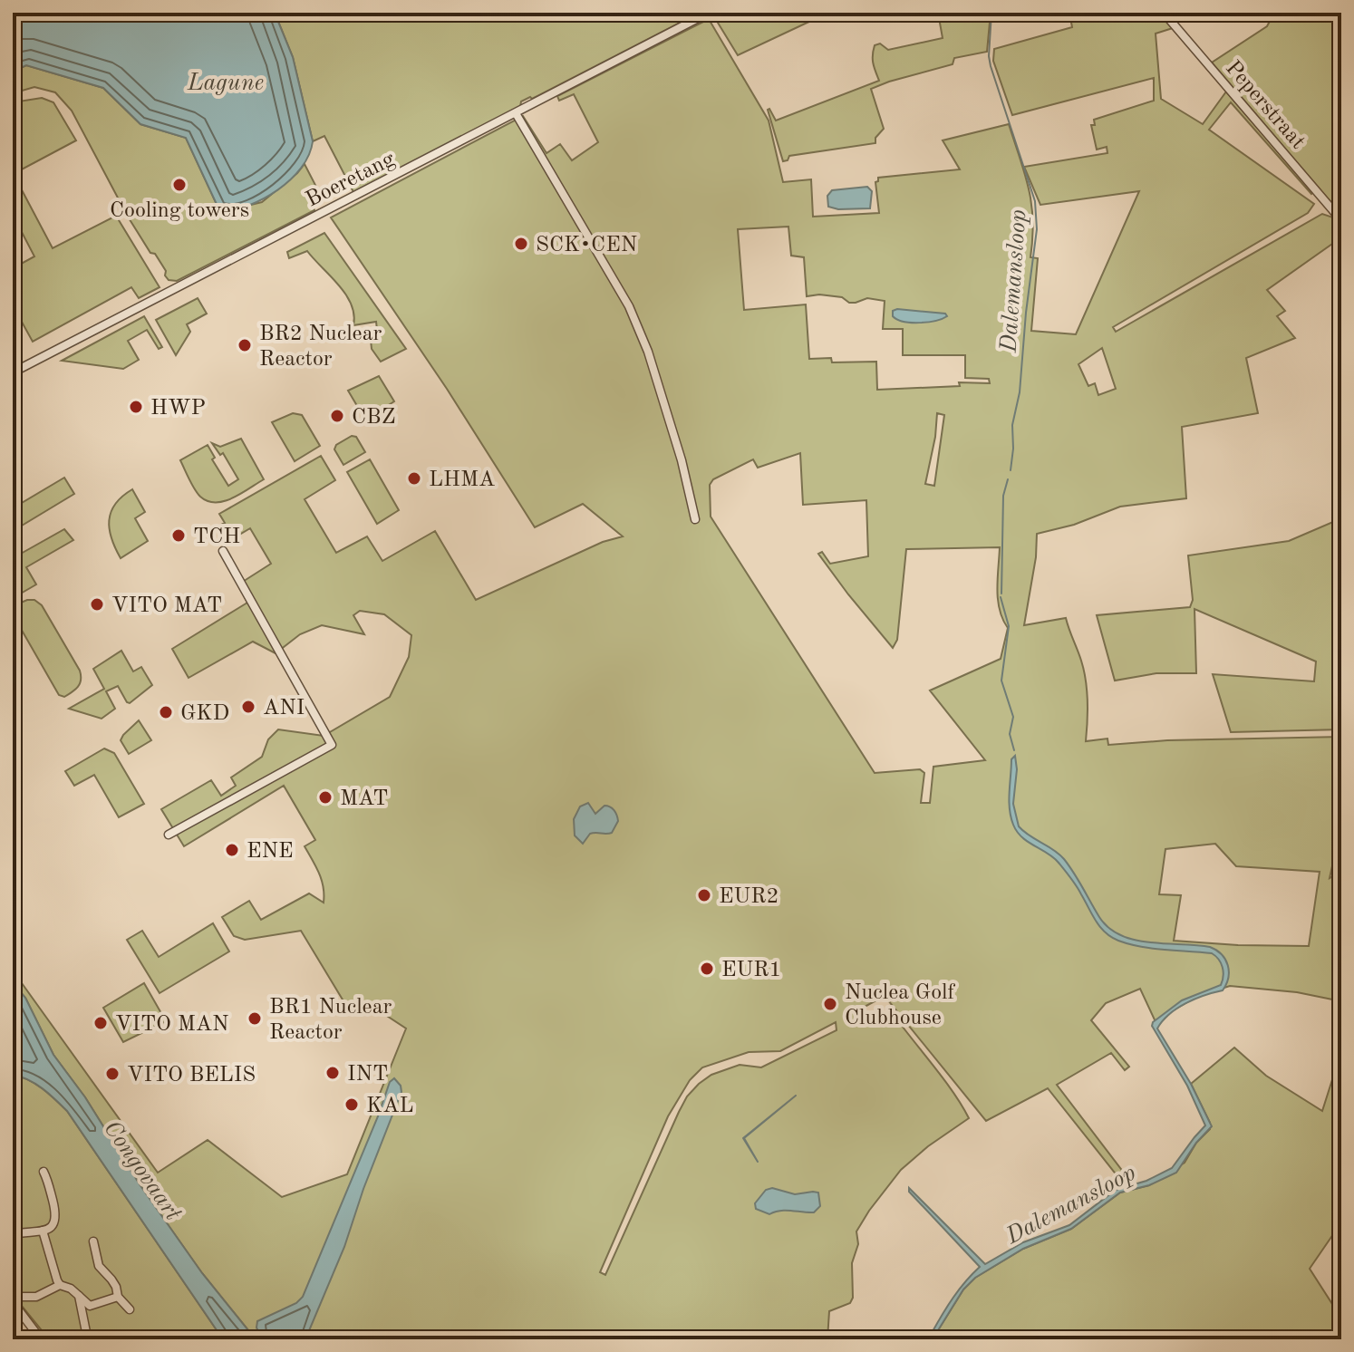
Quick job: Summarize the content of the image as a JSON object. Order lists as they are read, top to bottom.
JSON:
{
  "streets": {
    "street": ["Peperstraat", "Boeretang"]
  },
  "water": ["Lagune", "Dalemansloop", "Congovaart"],
  "places": [
    "Cooling towers",
    "SCK•CEN",
    "BR2 Nuclear Reactor",
    "HWP",
    "CBZ",
    "LHMA",
    "TCH",
    "VITO MAT",
    "ANI",
    "GKD",
    "MAT",
    "ENE",
    "EUR2",
    "EUR1",
    "Nuclea Golf Clubhouse",
    "BR1 Nuclear Reactor",
    "VITO MAN",
    "INT",
    "VITO BELIS",
    "KAL"
  ]
}
